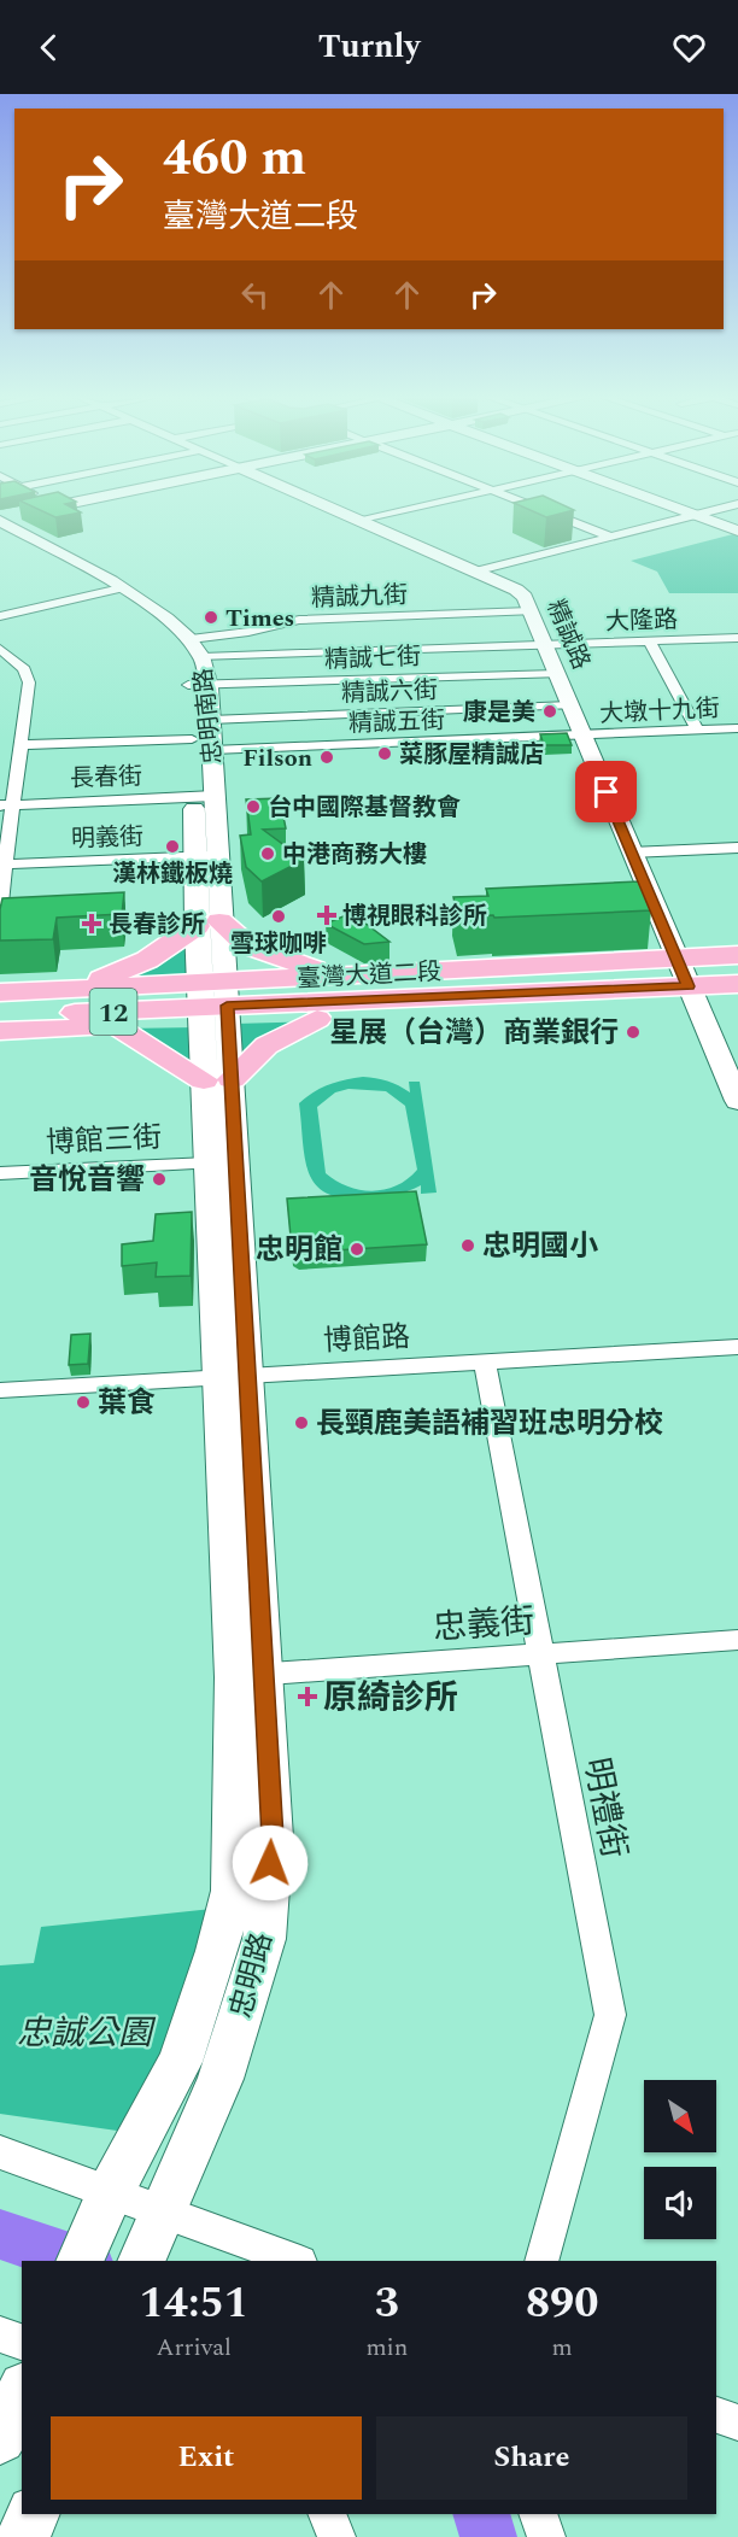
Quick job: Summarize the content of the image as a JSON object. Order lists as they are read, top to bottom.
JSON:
{
  "streets": {
    "main road": [
      "精誠路",
      "忠明南路",
      "臺灣大道二段",
      "12",
      "忠明路"
    ],
    "street": [
      "精誠九街",
      "大隆路",
      "精誠七街",
      "精誠六街",
      "大墩十九街",
      "精誠五街",
      "長春街",
      "明義街",
      "博館三街",
      "博館路",
      "忠義街",
      "明禮街"
    ]
  },
  "crossings": [
    ["精誠九街", "精誠路"],
    ["精誠九街", "忠明南路"],
    ["大隆路", "精誠路"],
    ["大隆路", "忠明南路"],
    ["精誠路", "精誠七街"],
    ["精誠路", "精誠六街"],
    ["精誠路", "大墩十九街"],
    ["精誠路", "精誠五街"],
    ["精誠路", "臺灣大道二段"],
    ["精誠七街", "忠明南路"],
    ["精誠六街", "忠明南路"],
    ["大墩十九街", "精誠五街"],
    ["忠明南路", "精誠五街"],
    ["忠明南路", "長春街"],
    ["忠明南路", "明義街"],
    ["忠明南路", "臺灣大道二段"],
    ["忠明南路", "忠明路"],
    ["臺灣大道二段", "忠明路"],
    ["博館三街", "忠明路"],
    ["博館路", "明禮街"],
    ["博館路", "忠明路"],
    ["忠義街", "明禮街"],
    ["忠義街", "忠明路"]
  ],
  "parks": ["忠誠公園"],
  "places": {
    "other": [
      "Times",
      "康是美",
      "菜豚屋精誠店",
      "Filson",
      "台中國際基督教會",
      "漢林鐵板燒",
      "中港商務大樓",
      "雪球咖啡",
      "星展（台灣）商業銀行",
      "音悅音響",
      "忠明國小",
      "忠明館",
      "葉食",
      "長頸鹿美語補習班忠明分校"
    ],
    "health": ["博視眼科診所", "長春診所", "原綺診所"]
  },
  "north": "bottom right",
  "page": {
    "header": "Turnly",
    "turn": ["460 m", "臺灣大道二段"],
    "eta": [
      "14:51",
      "Arrival",
      "3",
      "min",
      "890",
      "m"
    ],
    "buttons": ["Exit", "Share"]
  }
}
